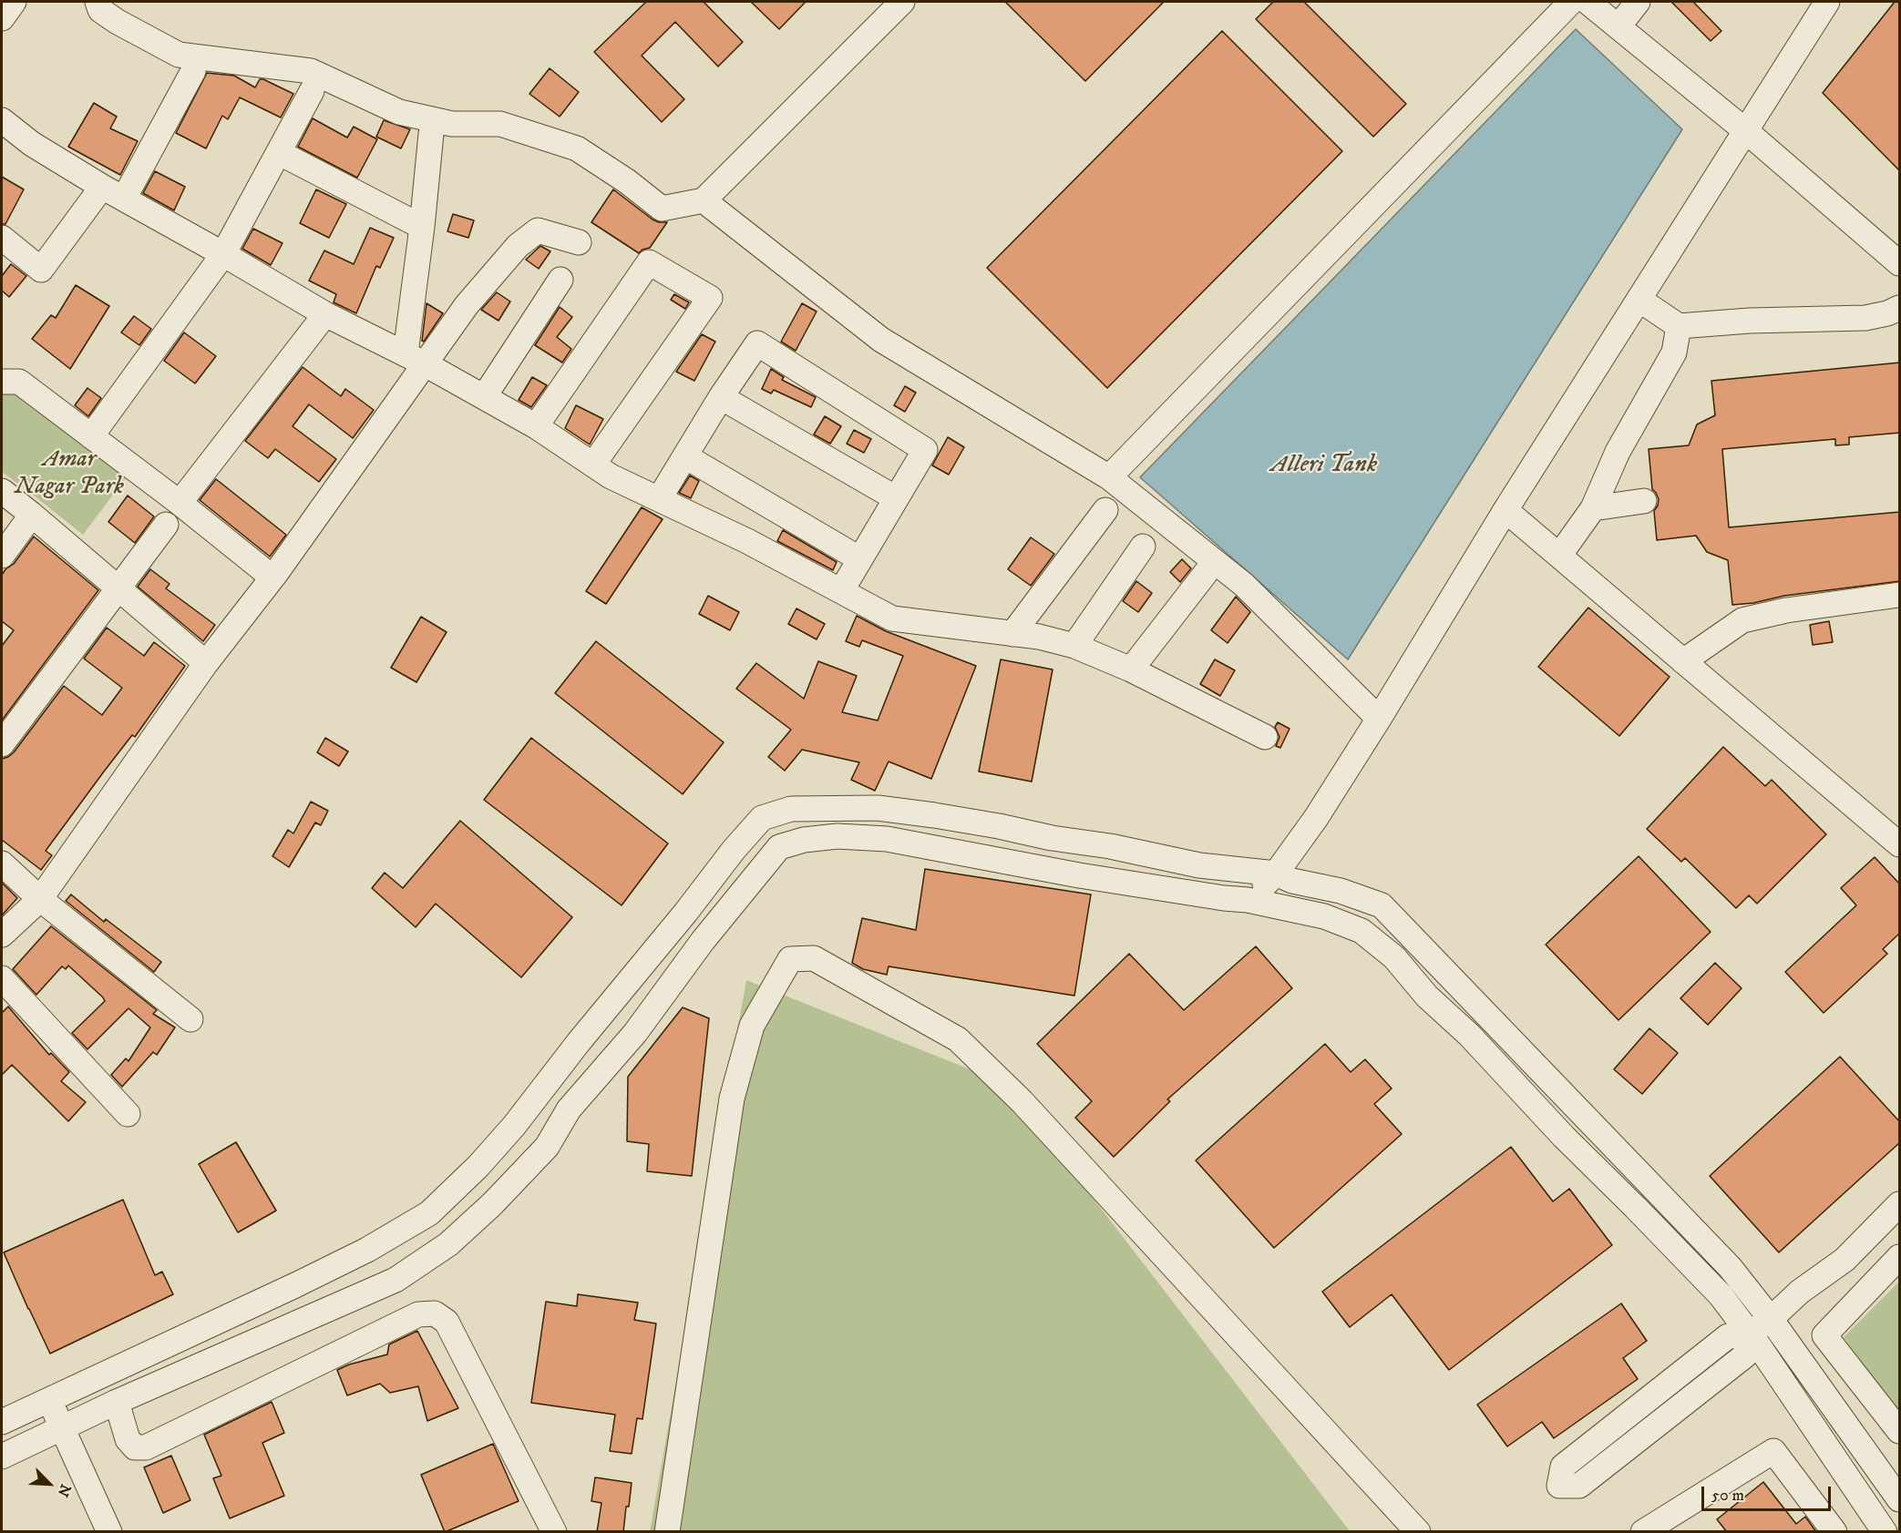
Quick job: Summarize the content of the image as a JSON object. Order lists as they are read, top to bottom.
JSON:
{
  "water": ["Alleri Tank"],
  "parks": ["Amar Nagar Park"],
  "scale_bar": "50 m",
  "north": "bottom right"
}
